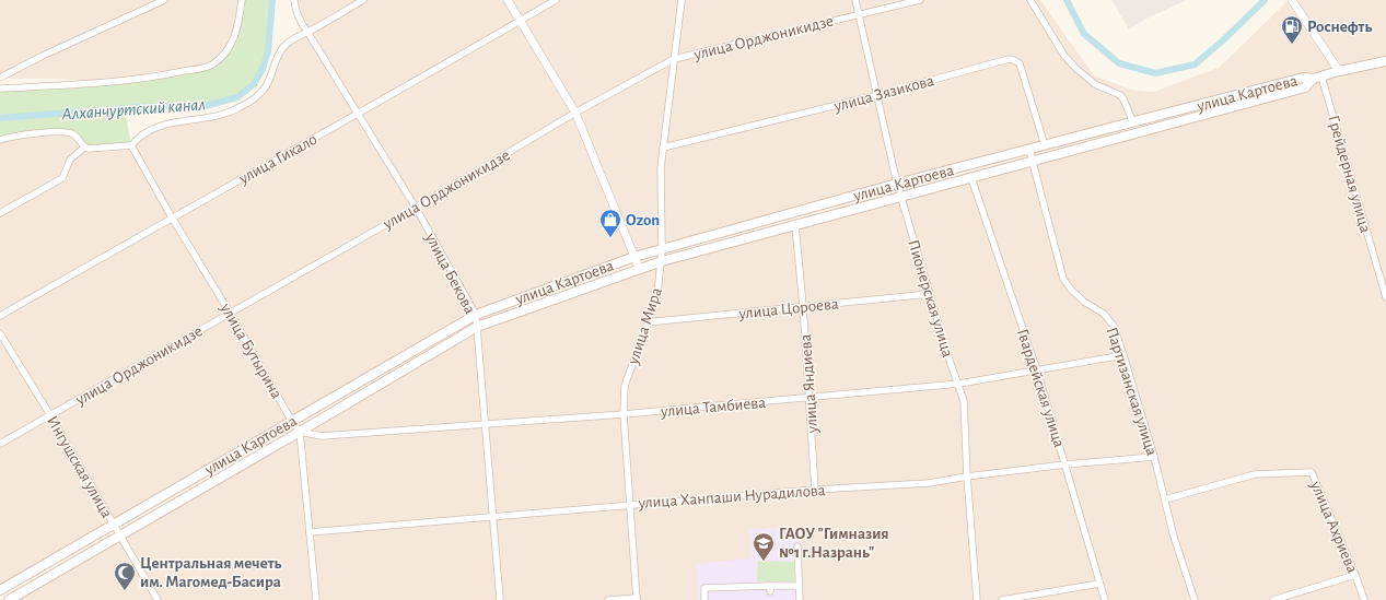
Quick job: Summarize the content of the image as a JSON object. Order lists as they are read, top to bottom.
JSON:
{
  "streets": {
    "main road": ["улица Картоева"],
    "street": [
      "улица Орджоникидзе",
      "улица Зязикова",
      "улица Гикало",
      "Грейдерная улица",
      "улица Бекова",
      "Пионерская улица",
      "улица Цороева",
      "улица Мира",
      "улица Бутырина",
      "улица Яндиева",
      "Гвардейская улица",
      "Партизанская улица",
      "улица Тамбиева",
      "Ингушская улица",
      "улица Ханпаши Нурадилова",
      "улица Ахриева"
    ]
  },
  "crossings": [
    ["улица Орджоникидзе", "улица Бекова"],
    ["улица Орджоникидзе", "Пионерская улица"],
    ["улица Орджоникидзе", "улица Мира"],
    ["улица Орджоникидзе", "улица Бутырина"],
    ["улица Орджоникидзе", "Ингушская улица"],
    ["улица Зязикова", "улица Картоева"],
    ["улица Зязикова", "Пионерская улица"],
    ["улица Зязикова", "улица Мира"],
    ["улица Картоева", "Грейдерная улица"],
    ["улица Картоева", "улица Бекова"],
    ["улица Картоева", "Пионерская улица"],
    ["улица Картоева", "улица Мира"],
    ["улица Картоева", "улица Бутырина"],
    ["улица Картоева", "улица Яндиева"],
    ["улица Картоева", "Гвардейская улица"],
    ["улица Картоева", "Партизанская улица"],
    ["улица Картоева", "улица Тамбиева"],
    ["улица Картоева", "Ингушская улица"],
    ["улица Гикало", "улица Бекова"],
    ["улица Гикало", "улица Бутырина"],
    ["улица Бекова", "улица Тамбиева"],
    ["улица Бекова", "улица Ханпаши Нурадилова"],
    ["Пионерская улица", "улица Цороева"],
    ["Пионерская улица", "улица Тамбиева"],
    ["Пионерская улица", "улица Ханпаши Нурадилова"],
    ["улица Цороева", "улица Мира"],
    ["улица Цороева", "улица Яндиева"],
    ["улица Мира", "улица Тамбиева"],
    ["улица Мира", "улица Ханпаши Нурадилова"],
    ["улица Бутырина", "улица Тамбиева"],
    ["улица Яндиева", "улица Тамбиева"],
    ["улица Яндиева", "улица Ханпаши Нурадилова"],
    ["Гвардейская улица", "улица Тамбиева"],
    ["Гвардейская улица", "улица Ханпаши Нурадилова"],
    ["Партизанская улица", "улица Тамбиева"],
    ["Партизанская улица", "улица Ханпаши Нурадилова"],
    ["Партизанская улица", "улица Ахриева"]
  ],
  "water": ["Алханчуртский канал"],
  "places": {
    "fuel station": ["Роснефть"],
    "shop": ["Ozon"],
    "school or university": ["ГАОУ \"Гимназия №1 г.Назрань\""],
    "mosque": ["Центральная мечеть им. Магомед-Басира"]
  }
}
